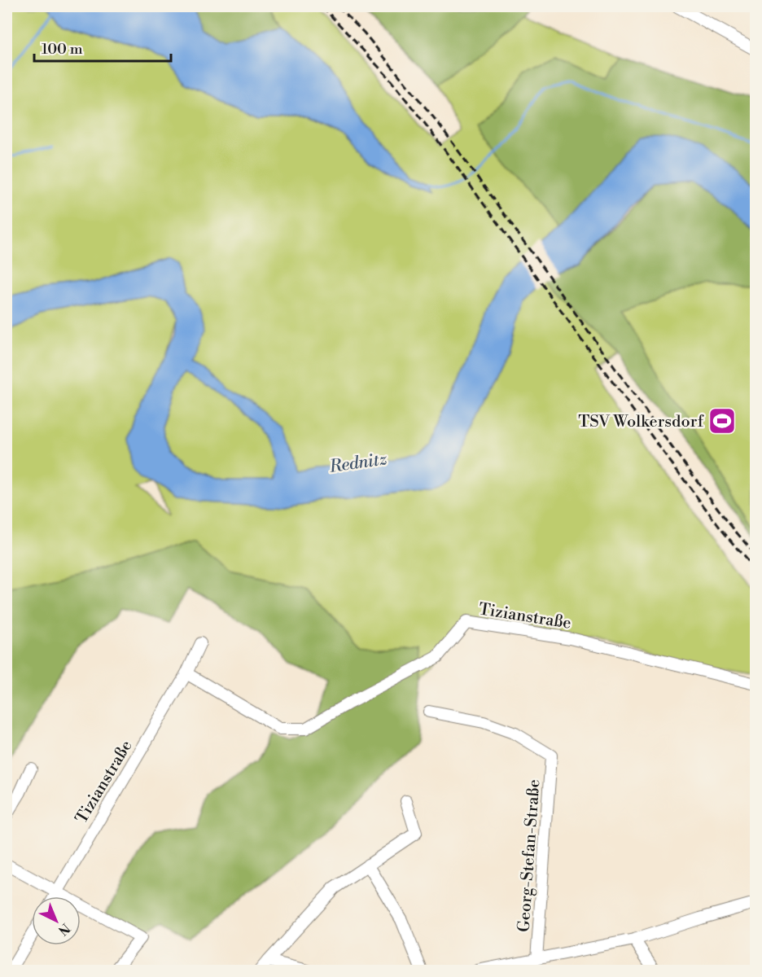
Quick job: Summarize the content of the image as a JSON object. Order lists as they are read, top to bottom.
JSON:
{
  "streets": {
    "street": ["Tizianstraße", "Georg-Stefan-Straße"]
  },
  "water": ["Rednitz"],
  "places": {
    "sports": ["TSV Wolkersdorf"]
  },
  "scale_bar": "100 m",
  "north": "bottom right"
}
